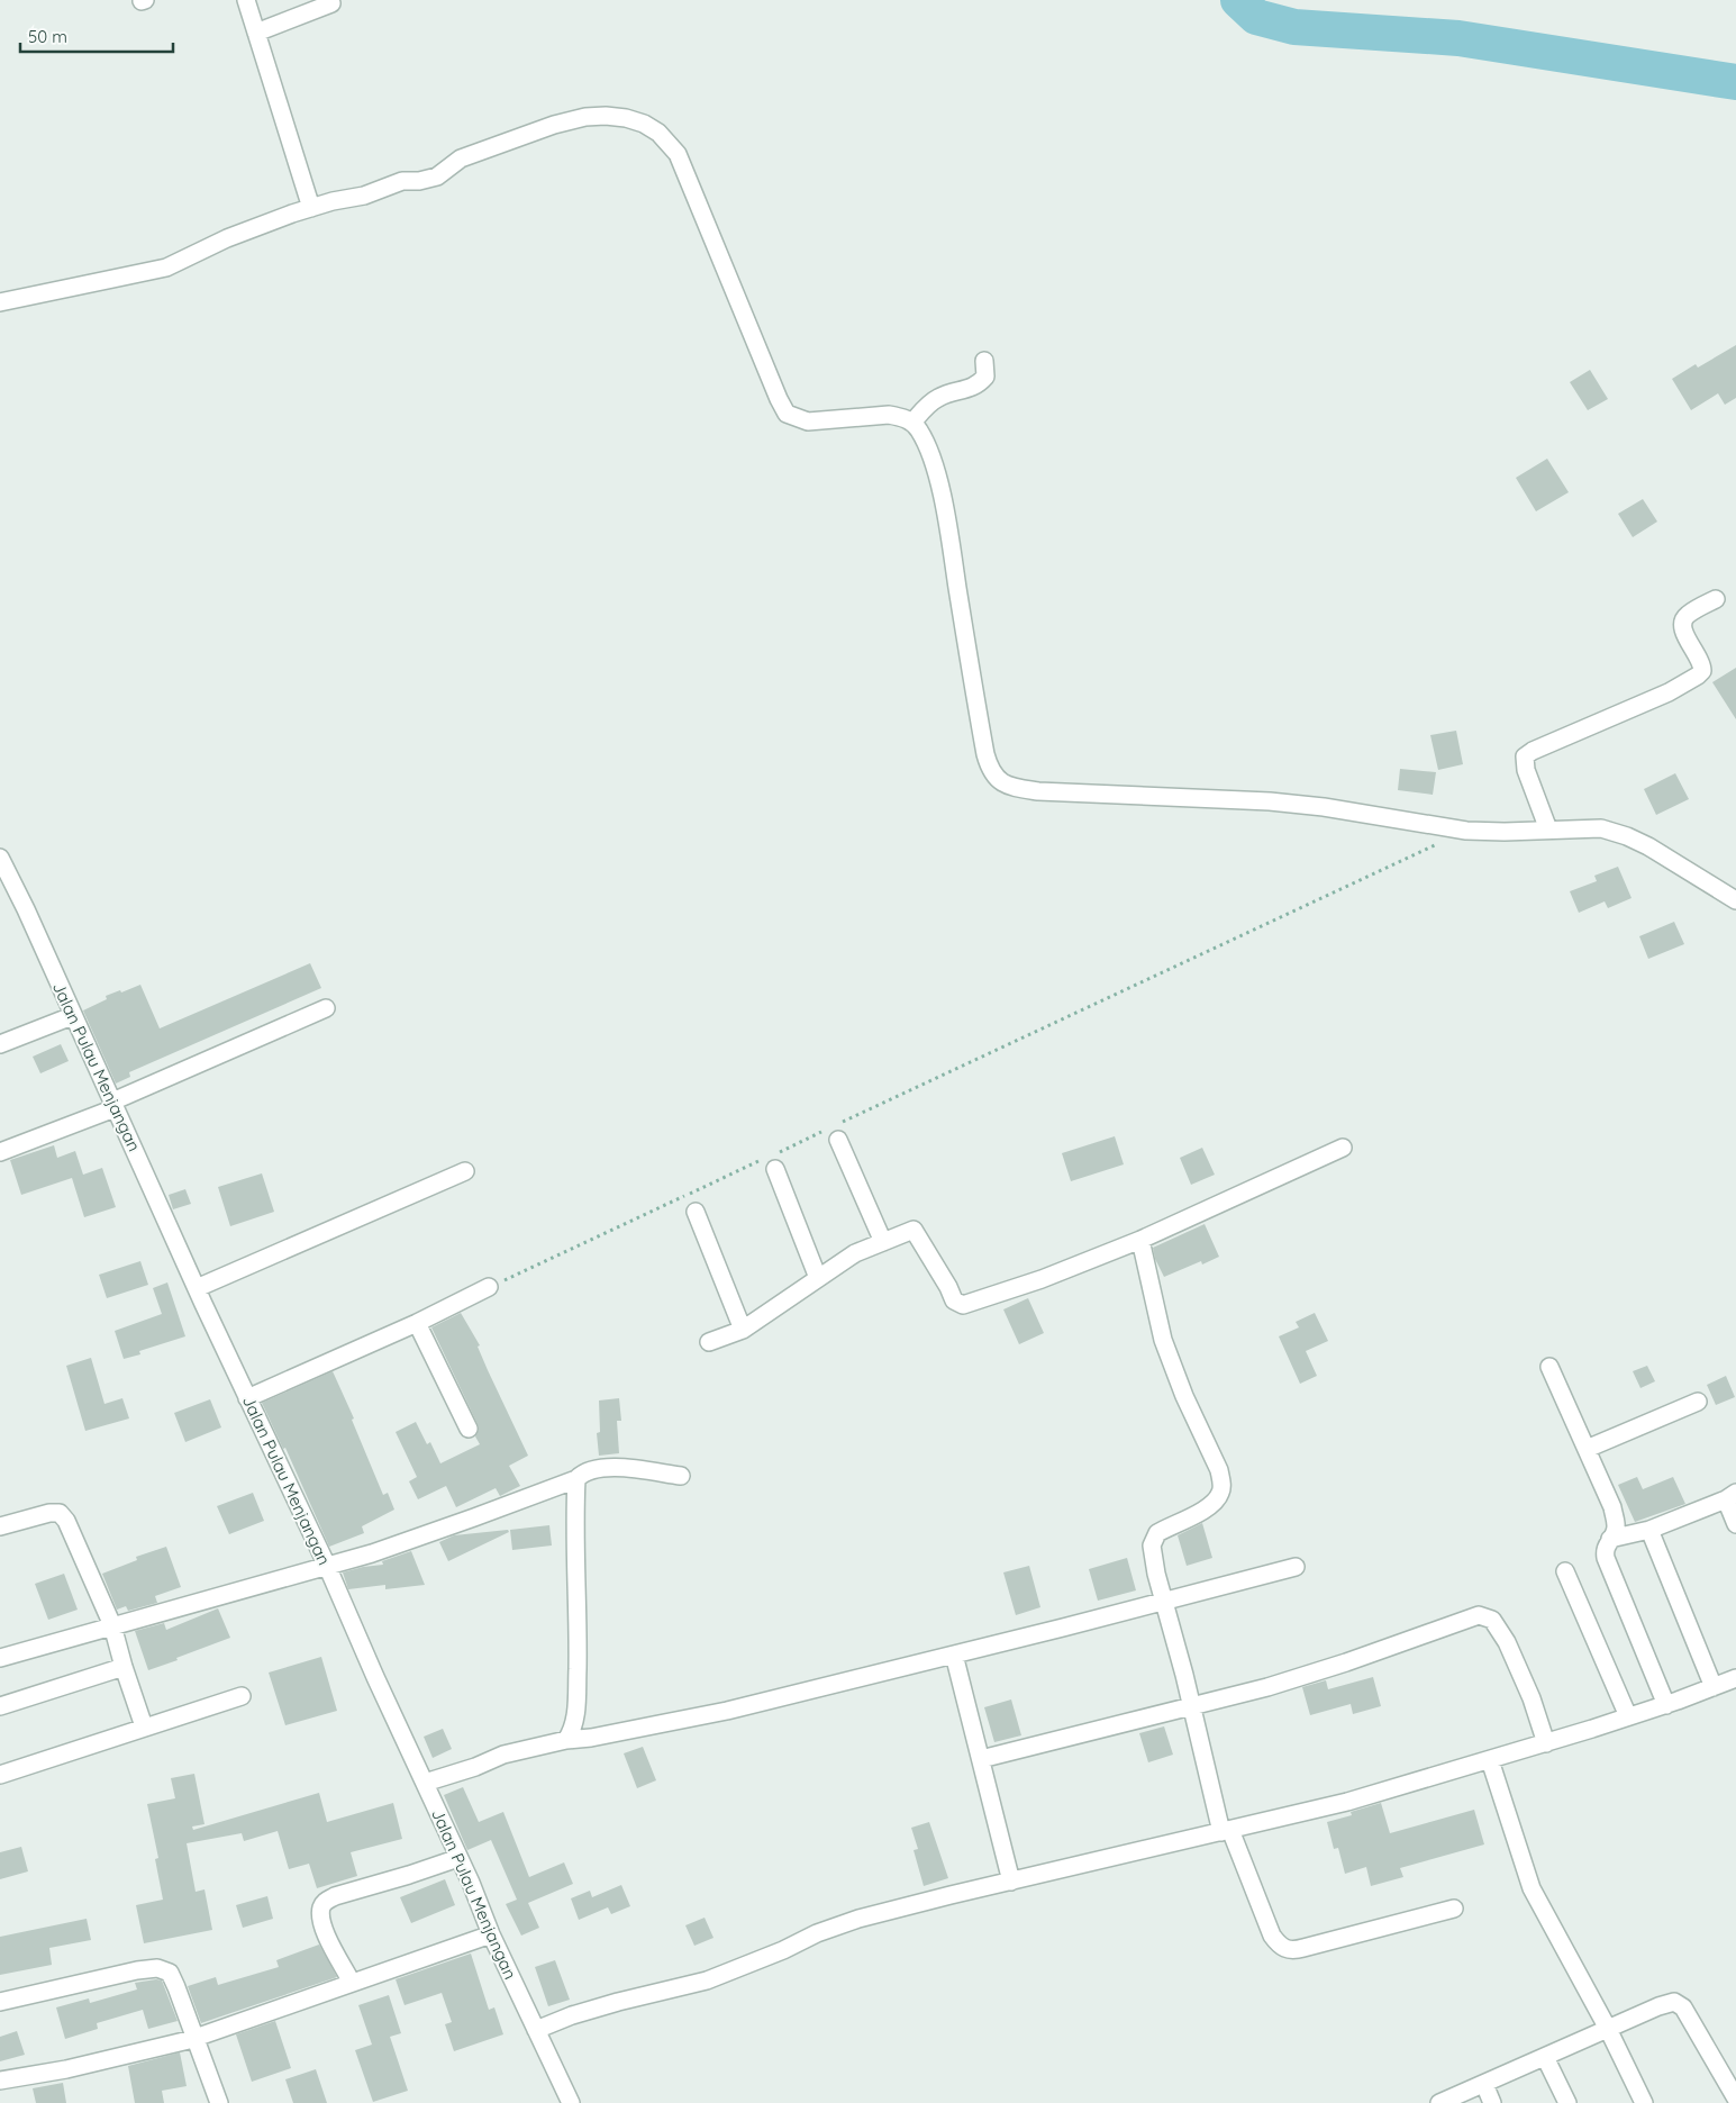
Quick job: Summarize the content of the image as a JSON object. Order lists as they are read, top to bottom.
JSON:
{
  "streets": {
    "street": ["Jalan Pulau Menjangan"]
  },
  "scale_bar": "50 m"
}
